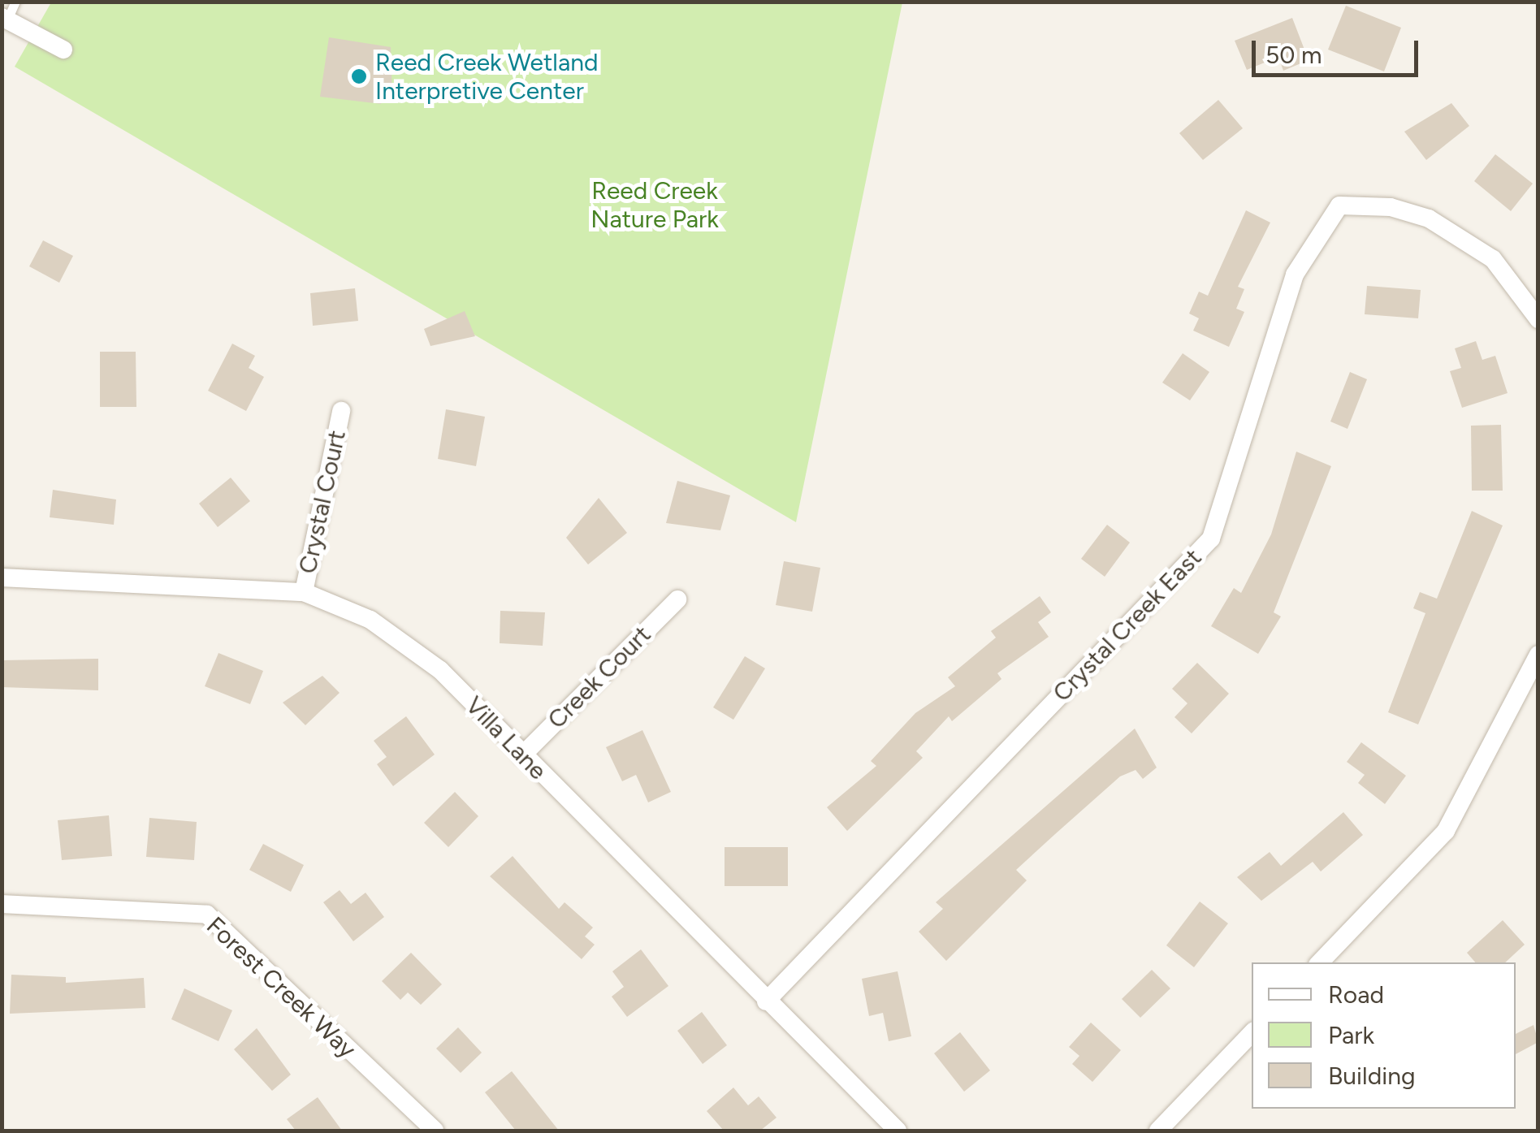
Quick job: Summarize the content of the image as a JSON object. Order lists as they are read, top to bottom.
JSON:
{
  "streets": {
    "street": [
      "Crystal Court",
      "Crystal Creek East",
      "Creek Court",
      "Villa Lane",
      "Forest Creek Way"
    ]
  },
  "crossings": [
    ["Crystal Court", "Villa Lane"],
    ["Crystal Creek East", "Villa Lane"],
    ["Creek Court", "Villa Lane"]
  ],
  "parks": ["Reed Creek Nature Park"],
  "places": ["Reed Creek Wetland Interpretive Center"],
  "legend": ["Road", "Park", "Building"],
  "scale_bar": "50 m"
}
